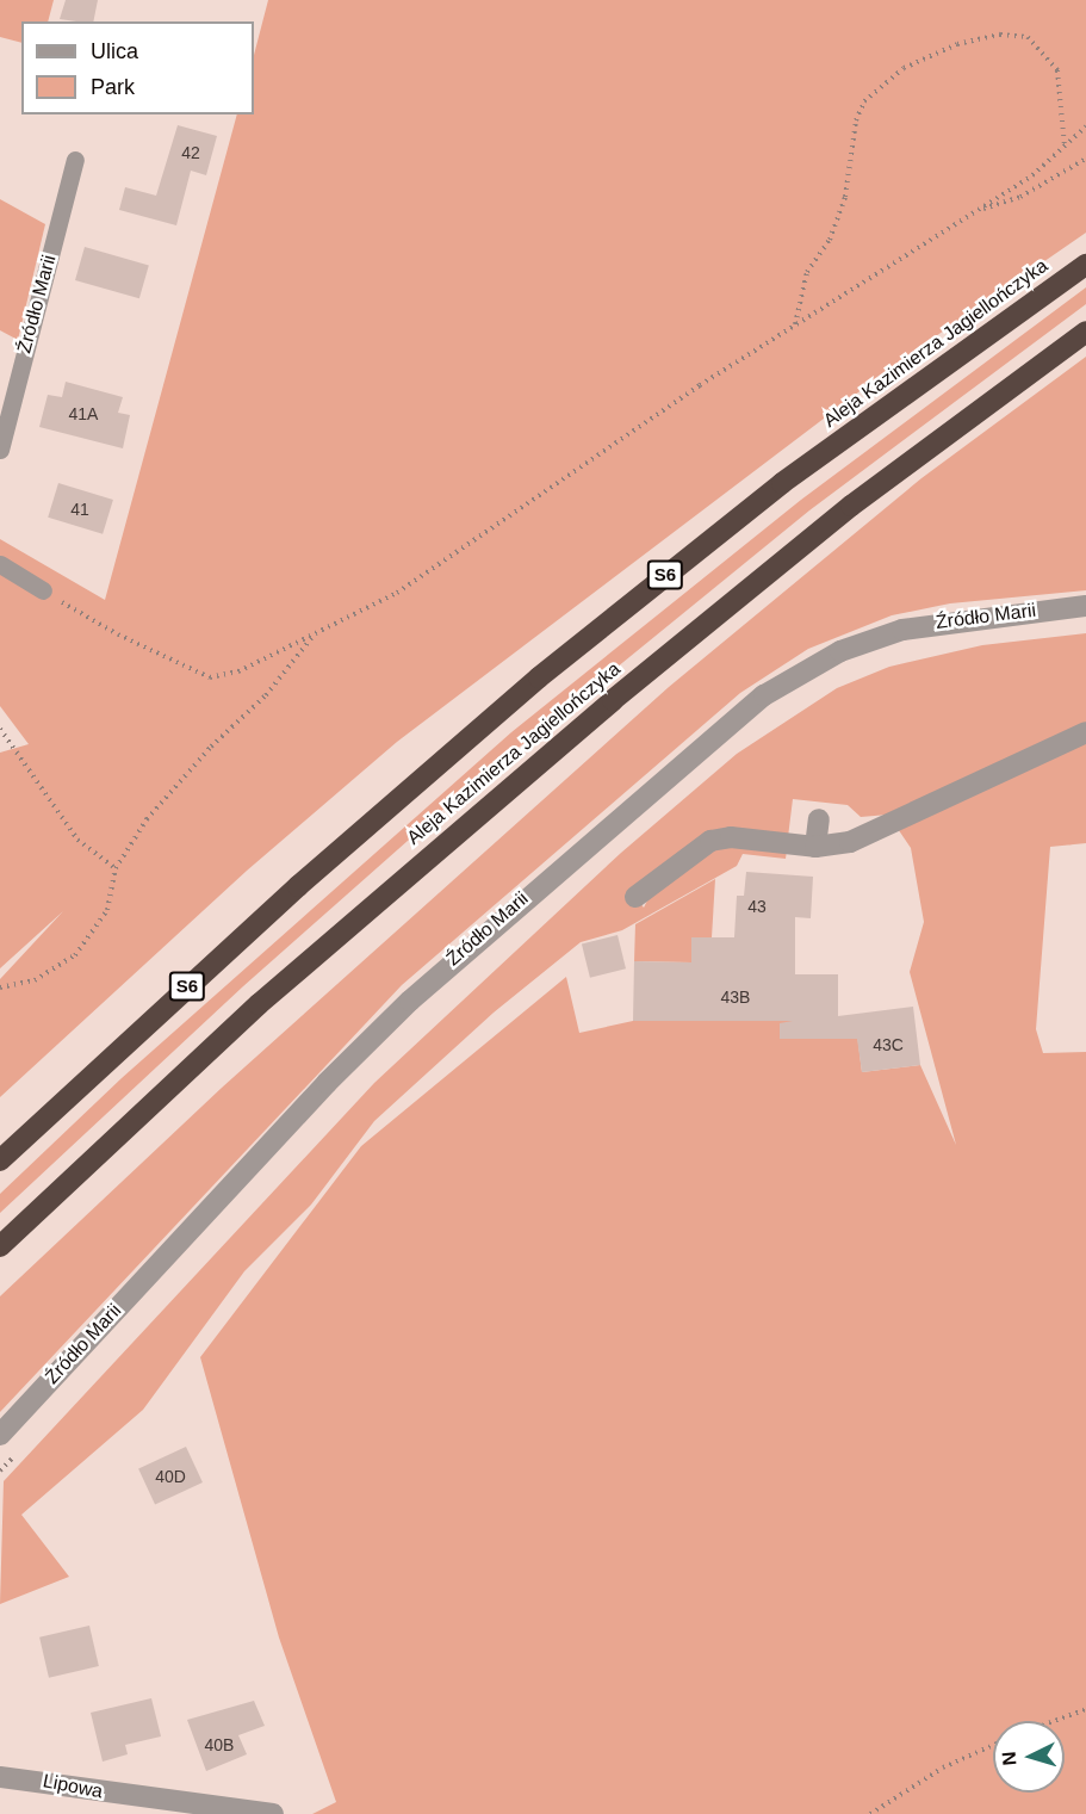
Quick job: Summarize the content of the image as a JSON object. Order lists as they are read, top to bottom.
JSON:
{
  "streets": {
    "highway": ["Aleja Kazimierza Jagiellończyka", "S6"],
    "street": ["Źródło Marii", "Lipowa"]
  },
  "house_numbers": [
    "42",
    "41A",
    "41",
    "43",
    "43B",
    "43C",
    "40D",
    "40B"
  ],
  "legend": ["Ulica", "Park"],
  "north": "left"
}
